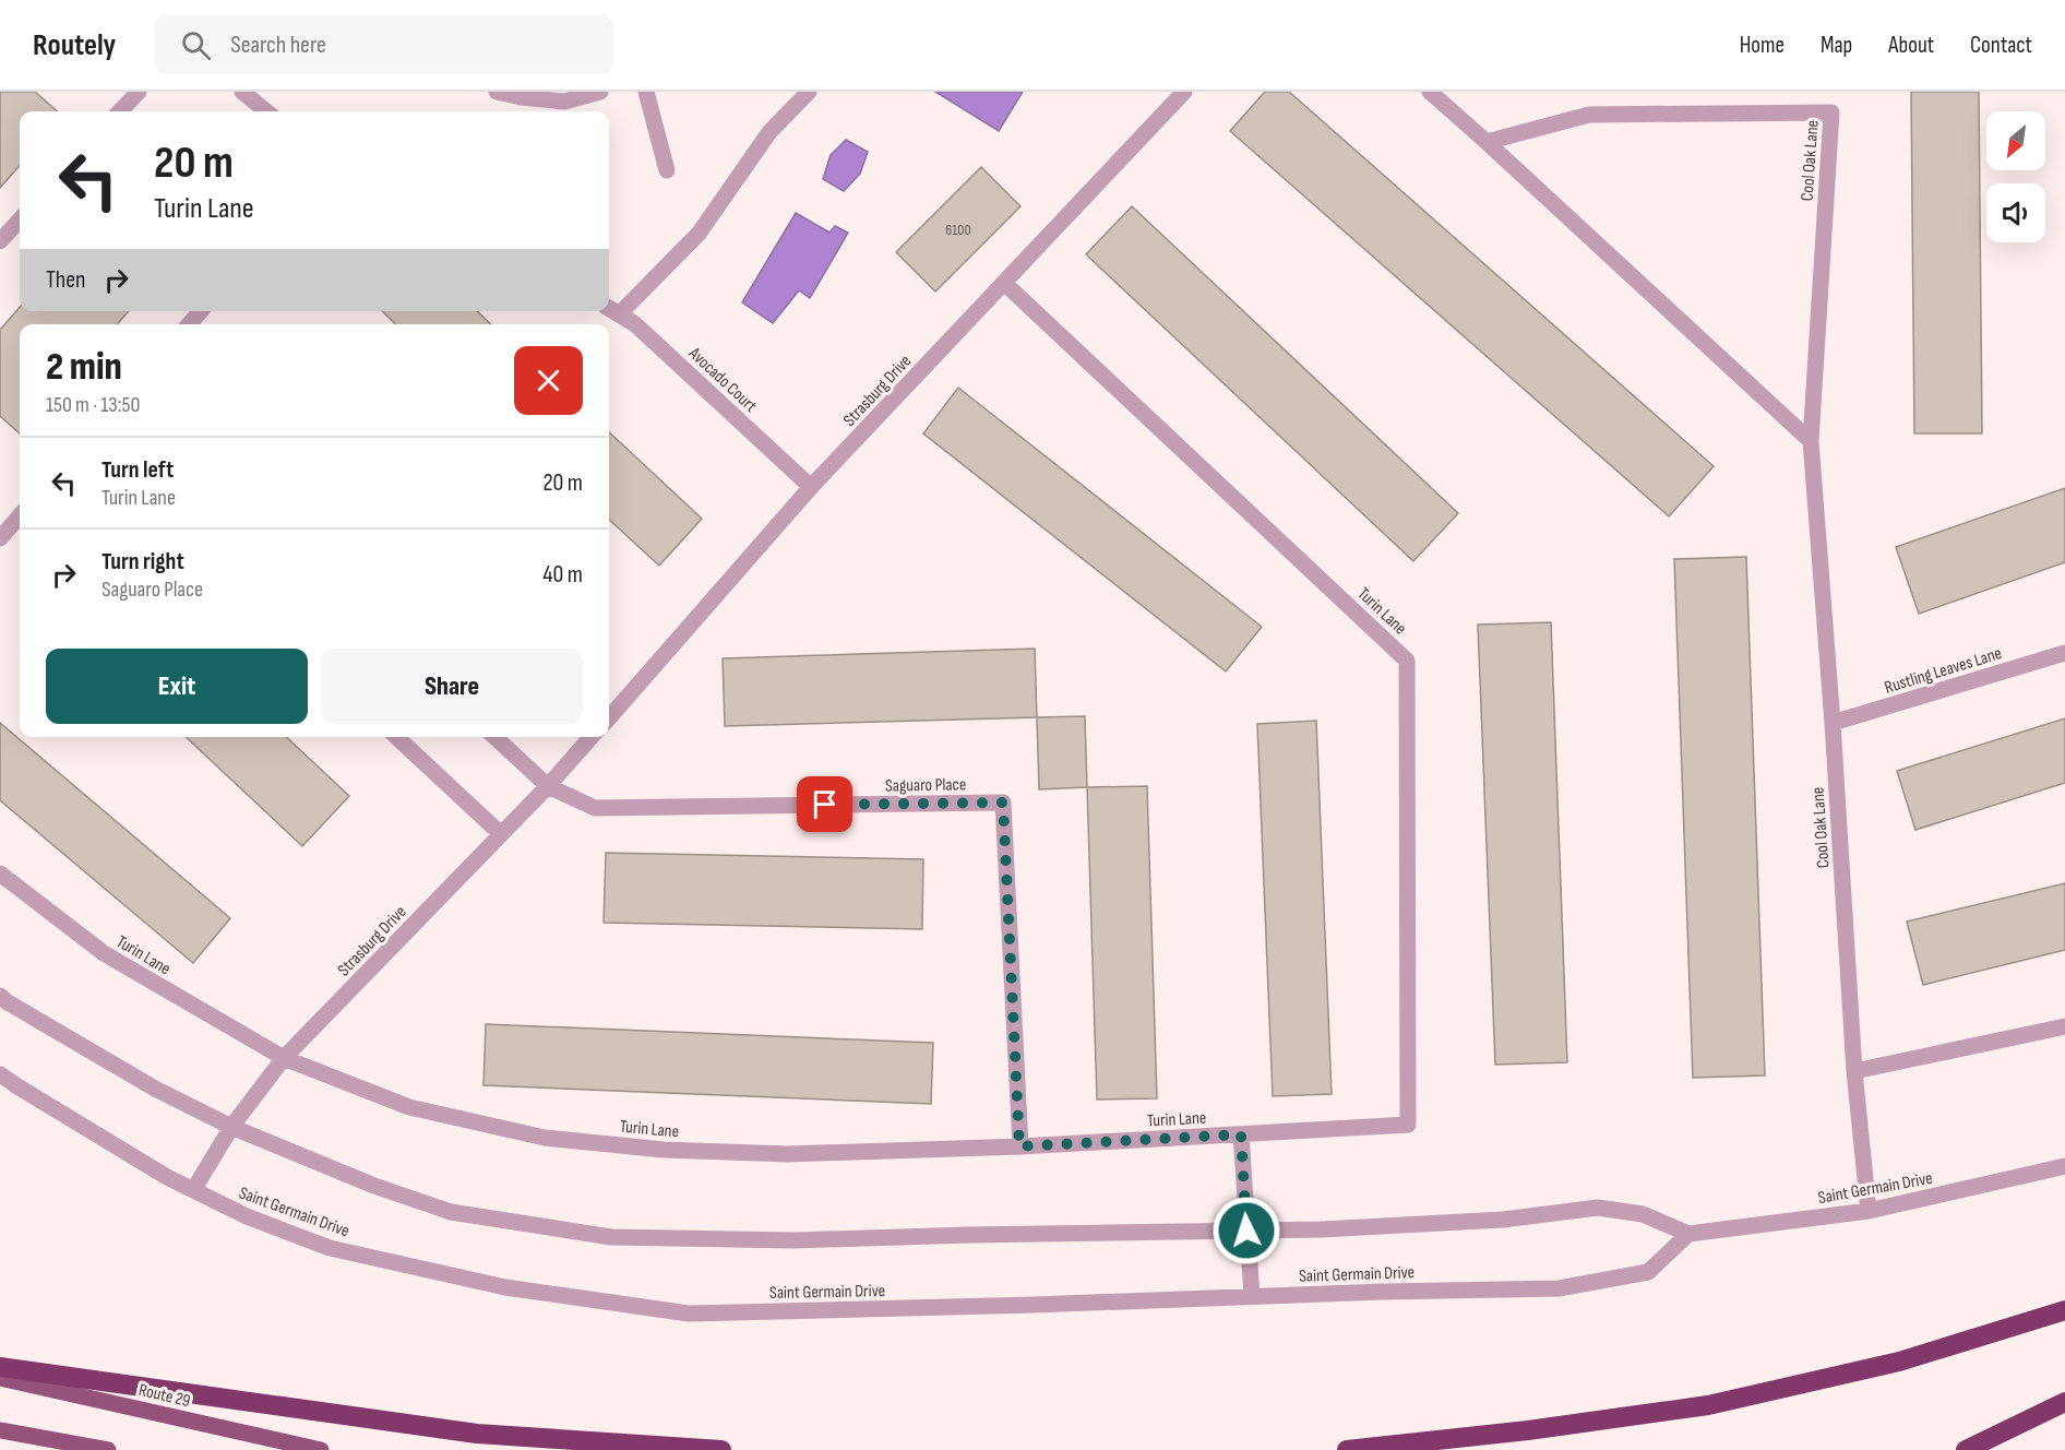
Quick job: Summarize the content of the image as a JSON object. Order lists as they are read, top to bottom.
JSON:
{
  "streets": {
    "main road": ["Route 29"],
    "street": [
      "Cool Oak Lane",
      "Avocado Court",
      "Strasburg Drive",
      "Turin Lane",
      "Rustling Leaves Lane",
      "Saguaro Place",
      "Saint Germain Drive"
    ]
  },
  "crossings": [
    ["Cool Oak Lane", "Rustling Leaves Lane"],
    ["Cool Oak Lane", "Saint Germain Drive"],
    ["Avocado Court", "Strasburg Drive"],
    ["Strasburg Drive", "Turin Lane"],
    ["Strasburg Drive", "Saguaro Place"],
    ["Strasburg Drive", "Saint Germain Drive"],
    ["Turin Lane", "Saguaro Place"]
  ],
  "house_numbers": ["6100"],
  "north": "bottom left",
  "page": {
    "header": "Routely",
    "search": "Search here",
    "nav": [
      "Home",
      "Map",
      "About",
      "Contact"
    ],
    "turn": ["20 m", "Turin Lane"],
    "then": "Then",
    "heading": ["2 min", "150 m · 13:50"],
    "list": [
      {
        "name": "Turn left",
        "note": "Turin Lane",
        "value": "20 m"
      },
      {
        "name": "Turn right",
        "note": "Saguaro Place",
        "value": "40 m"
      }
    ],
    "buttons": ["Exit", "Share"]
  }
}
